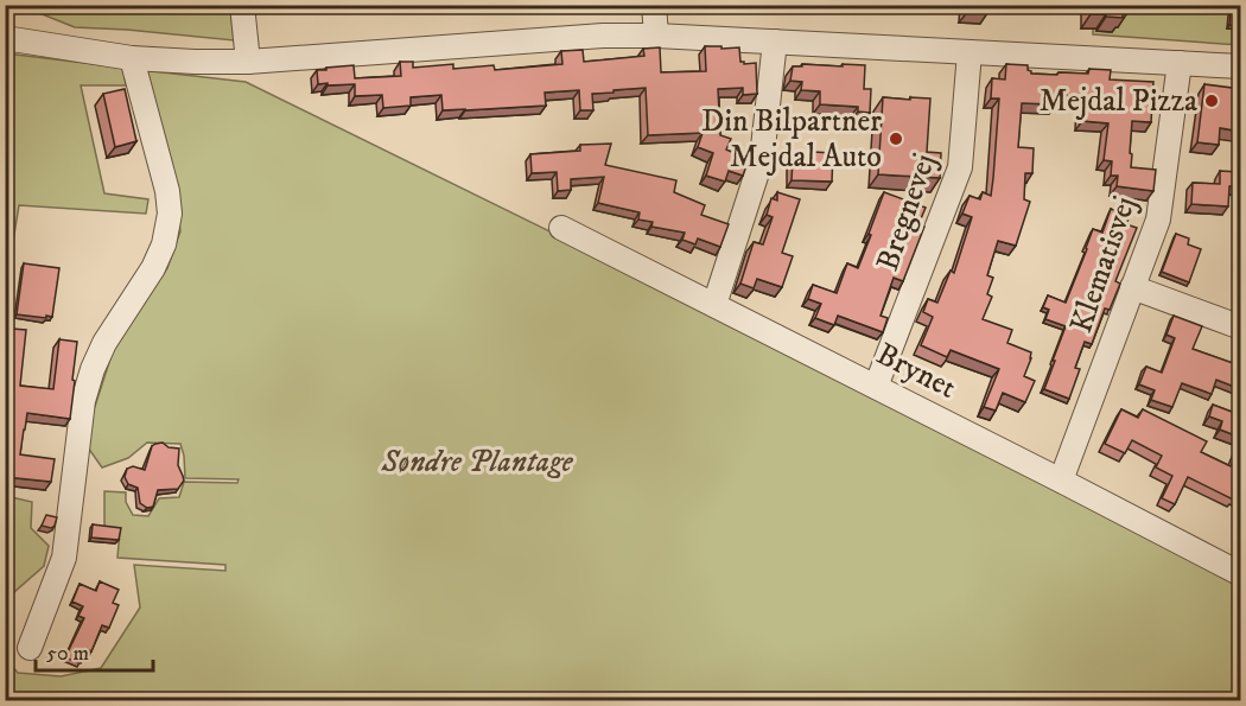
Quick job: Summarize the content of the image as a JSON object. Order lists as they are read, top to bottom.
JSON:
{
  "streets": {
    "street": ["Bregnevej", "Klematisvej", "Brynet"]
  },
  "crossings": [
    ["Bregnevej", "Brynet"],
    ["Klematisvej", "Brynet"]
  ],
  "parks": ["Søndre Plantage"],
  "places": ["Mejdal Pizza", "Din Bilpartner Mejdal Auto"],
  "scale_bar": "50 m"
}
